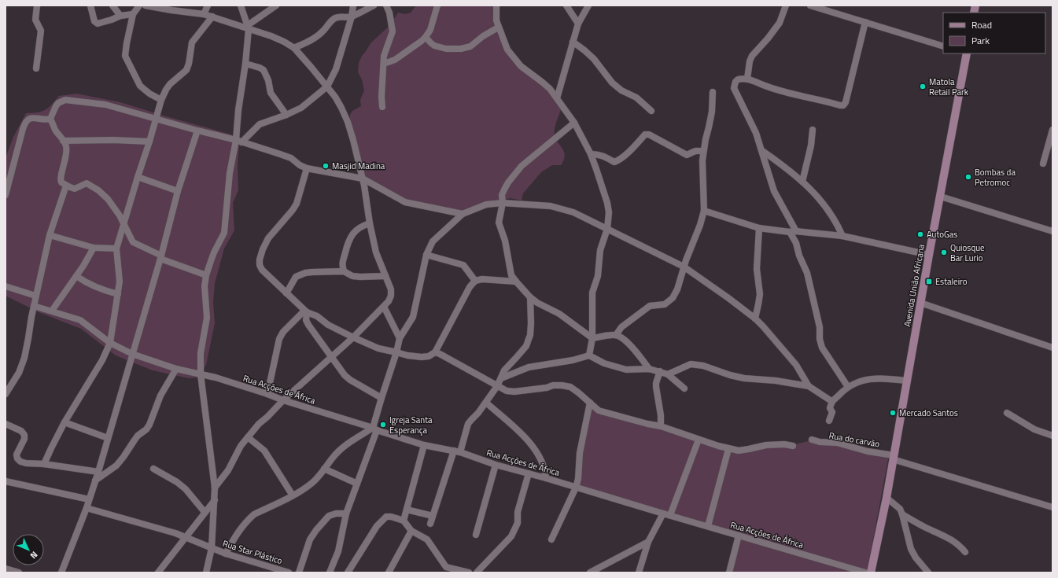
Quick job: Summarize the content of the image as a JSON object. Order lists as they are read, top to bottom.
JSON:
{
  "streets": {
    "main road": ["Avenida União Africana"],
    "street": ["Rua Acções de África", "Rua do carvão", "Rua Star Plástico"]
  },
  "crossings": [
    ["Avenida União Africana", "Rua do carvão"]
  ],
  "places": {
    "other": [
      "Matola Retail Park",
      "Masjid Madina",
      "Bombas da Petromoc",
      "AutoGas",
      "Quiosque Bar Lurio",
      "Mercado Santos",
      "Igreja Santa Esperança"
    ],
    "transit": ["Estaleiro"]
  },
  "legend": ["Road", "Park"],
  "north": "bottom right"
}
